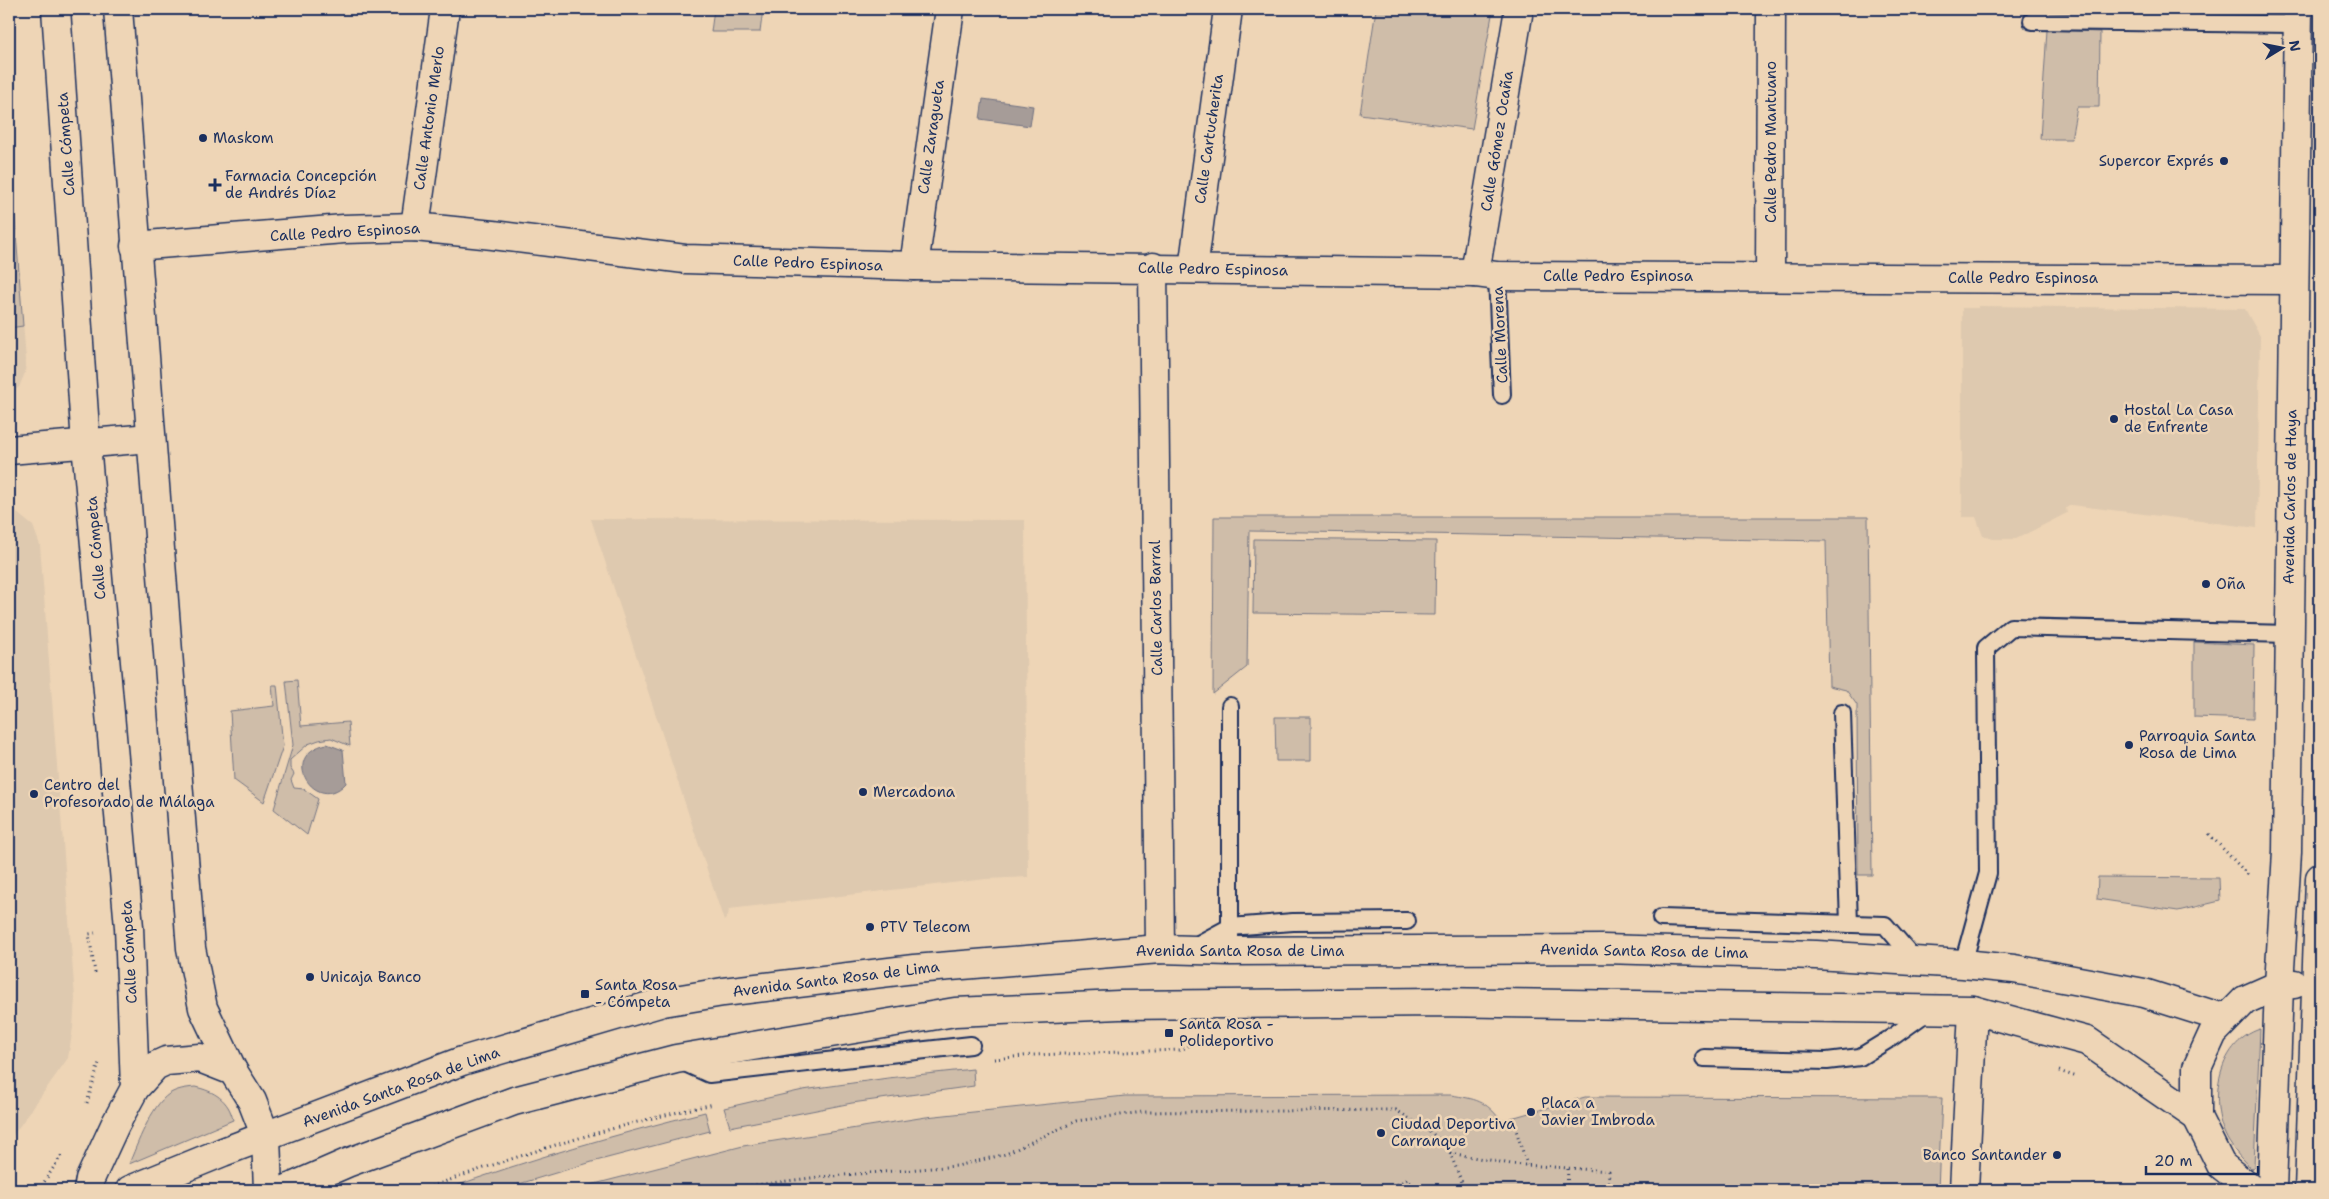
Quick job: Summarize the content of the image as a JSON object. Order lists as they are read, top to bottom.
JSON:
{
  "streets": {
    "main road": [
      "Calle Antonio Merlo",
      "Calle Zaragueta",
      "Calle Cartucherita",
      "Calle Gómez Ocaña",
      "Calle Pedro Mantuano",
      "Calle Cómpeta",
      "Calle Pedro Espinosa",
      "Avenida Carlos de Haya",
      "Calle Carlos Barral",
      "Avenida Santa Rosa de Lima"
    ],
    "lane": ["Calle Morena"]
  },
  "crossings": [
    ["Calle Antonio Merlo", "Calle Pedro Espinosa"],
    ["Calle Zaragueta", "Calle Pedro Espinosa"],
    ["Calle Cartucherita", "Calle Pedro Espinosa"],
    ["Calle Gómez Ocaña", "Calle Pedro Espinosa"],
    ["Calle Gómez Ocaña", "Calle Morena"],
    ["Calle Pedro Mantuano", "Calle Pedro Espinosa"],
    ["Calle Pedro Espinosa", "Calle Morena"],
    ["Calle Pedro Espinosa", "Avenida Carlos de Haya"],
    ["Calle Pedro Espinosa", "Calle Carlos Barral"],
    ["Calle Carlos Barral", "Avenida Santa Rosa de Lima"]
  ],
  "places": {
    "other": [
      "Maskom",
      "Supercor Exprés",
      "Hostal La Casa de Enfrente",
      "Oña",
      "Parroquia Santa Rosa de Lima",
      "Mercadona",
      "Centro del Profesorado de Málaga",
      "PTV Telecom",
      "Unicaja Banco",
      "Placa a Javier Imbroda",
      "Ciudad Deportiva Carranque",
      "Banco Santander"
    ],
    "health": ["Farmacia Concepción de Andrés Díaz"],
    "transit": ["Santa Rosa - Cómpeta", "Santa Rosa - Polideportivo"]
  },
  "scale_bar": "20 m",
  "north": "right"
}
